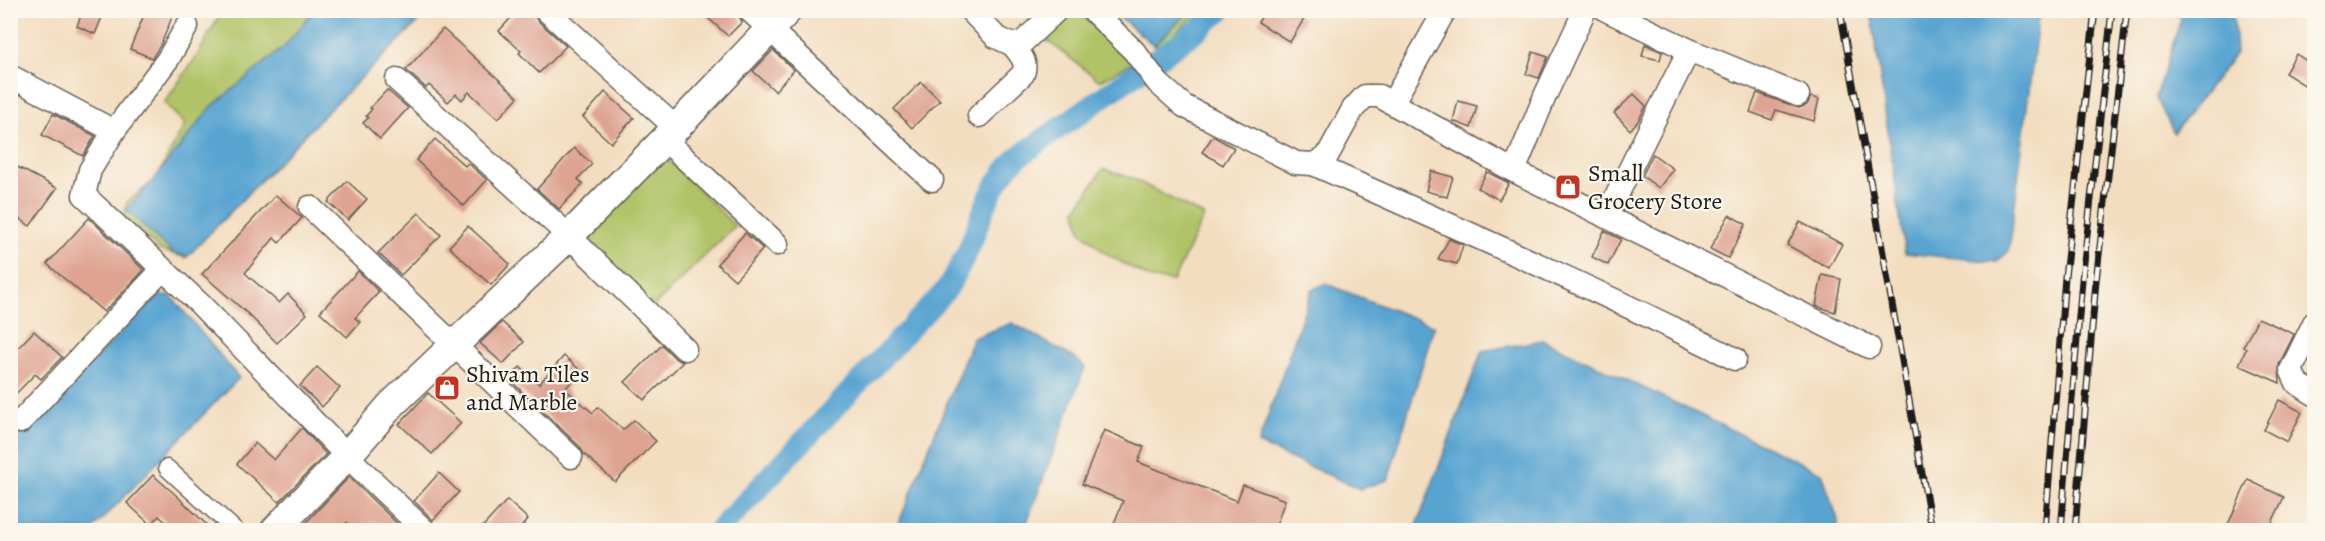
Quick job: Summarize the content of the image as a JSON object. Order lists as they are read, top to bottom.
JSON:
{
  "places": {
    "shop": ["Small Grocery Store", "Shivam Tiles and Marble"]
  }
}
